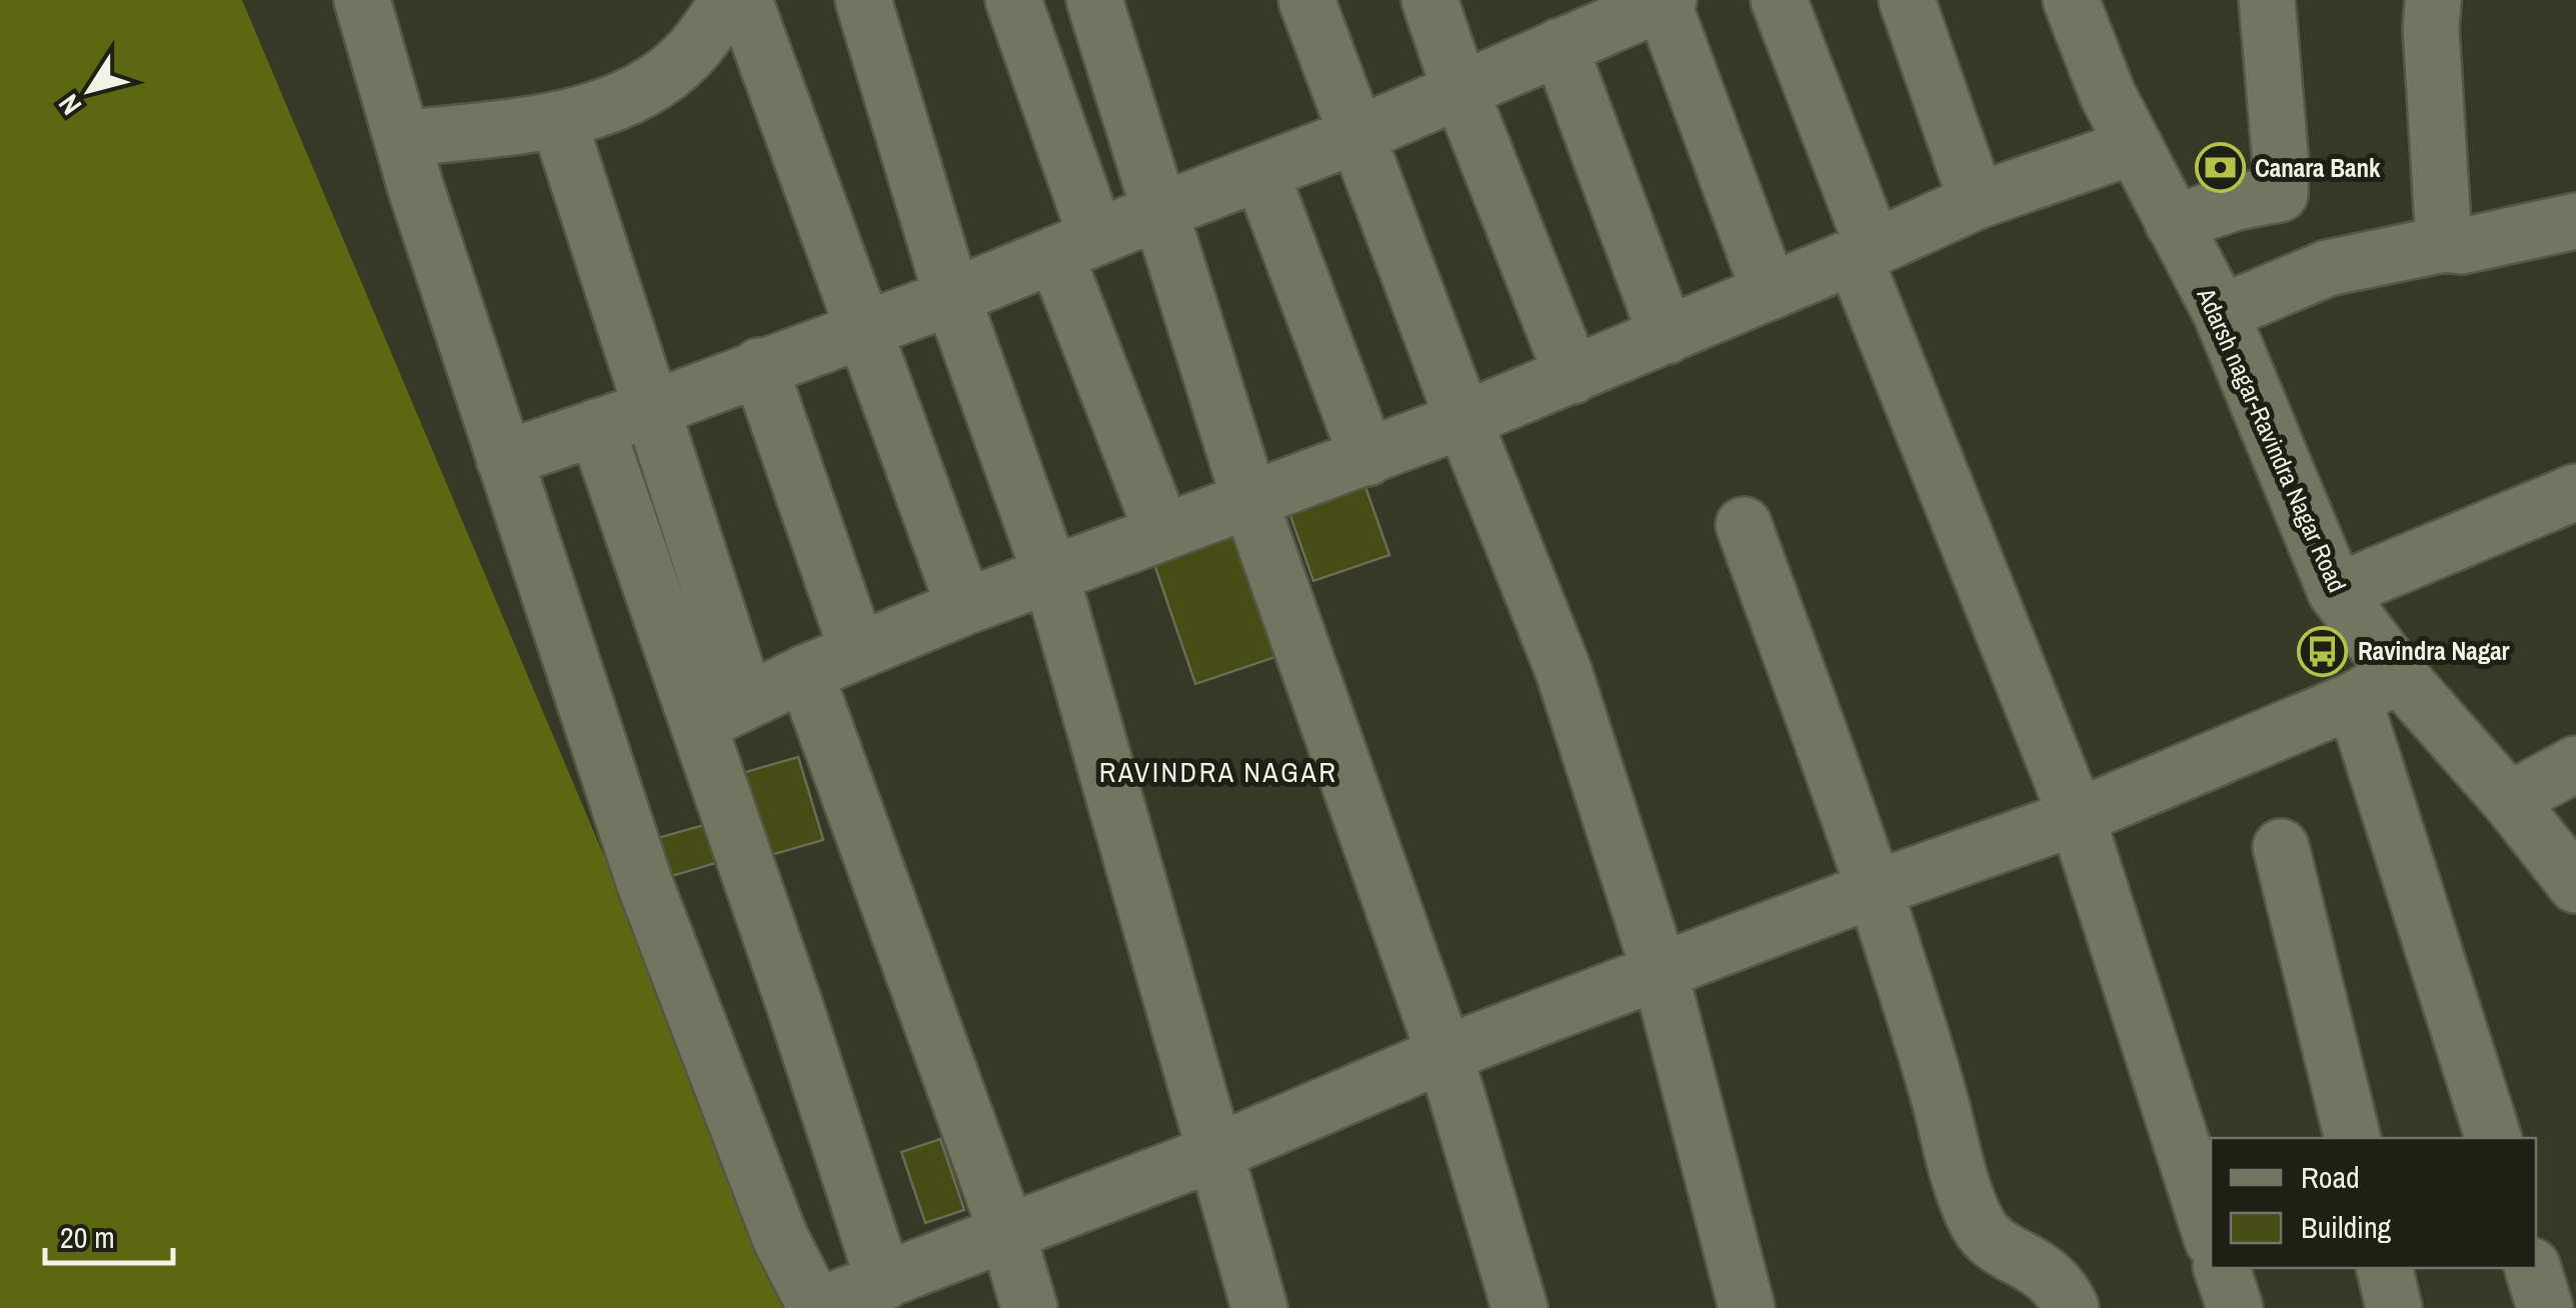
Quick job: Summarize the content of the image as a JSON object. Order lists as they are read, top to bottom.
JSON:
{
  "streets": {
    "street": ["Adarsh nagar-Ravindra Nagar Road"]
  },
  "districts": ["RAVINDRA NAGAR"],
  "places": {
    "bank": ["Canara Bank"],
    "bus stop": ["Ravindra Nagar"]
  },
  "legend": ["Road", "Building"],
  "scale_bar": "20 m",
  "north": "bottom left"
}
